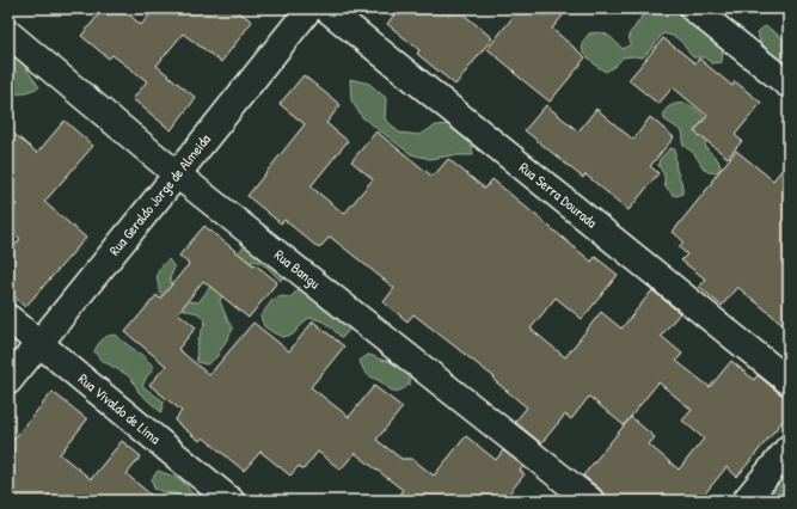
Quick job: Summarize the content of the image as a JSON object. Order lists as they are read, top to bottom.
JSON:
{
  "streets": {
    "street": [
      "Rua Serra Dourada",
      "Rua Geraldo Jorge de Almeida",
      "Rua Bangu",
      "Rua Vivaldo de Lima"
    ]
  },
  "crossings": [
    ["Rua Geraldo Jorge de Almeida", "Rua Bangu"],
    ["Rua Geraldo Jorge de Almeida", "Rua Vivaldo de Lima"]
  ]
}
